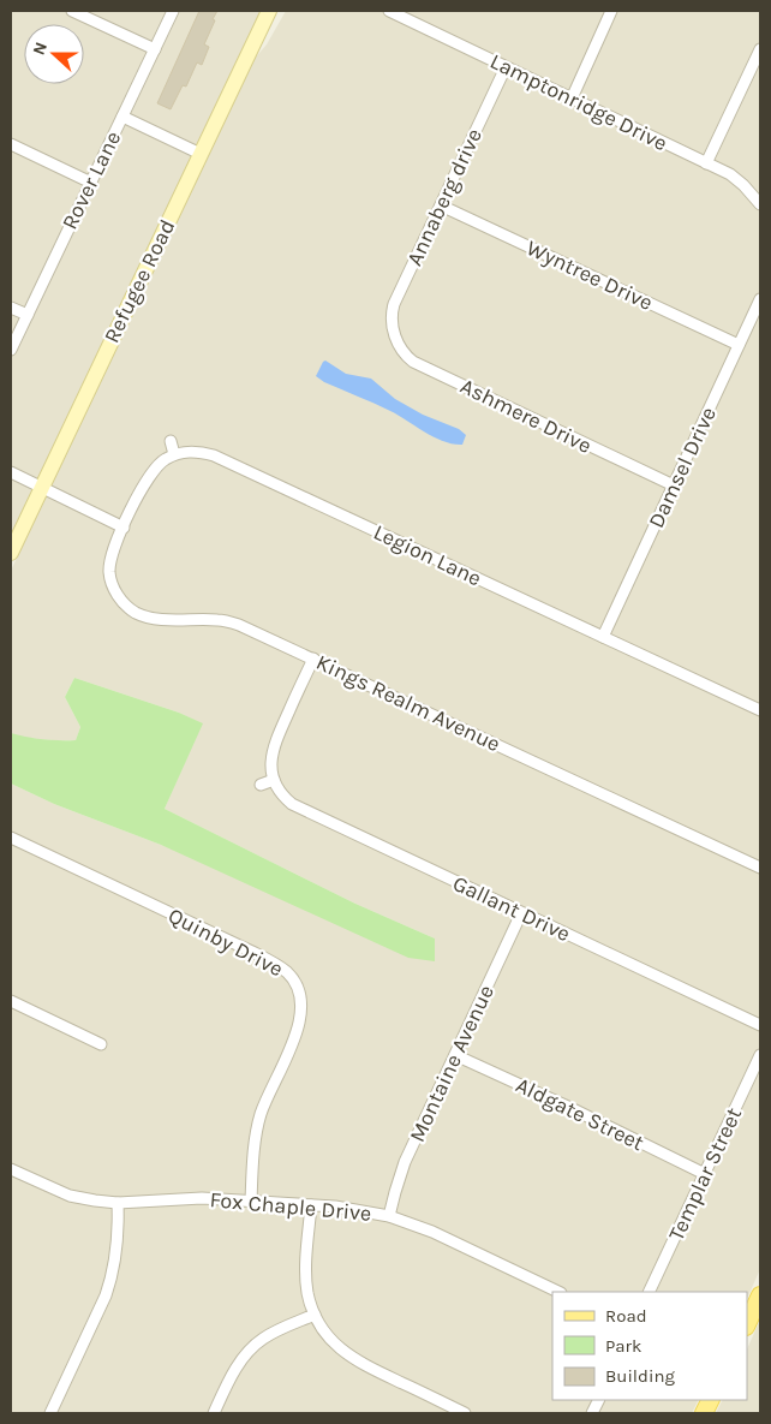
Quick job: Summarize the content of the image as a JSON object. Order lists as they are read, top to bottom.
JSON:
{
  "streets": {
    "street": [
      "Lamptonridge Drive",
      "Rover Lane",
      "Annaberg drive",
      "Wyntree Drive",
      "Refugee Road",
      "Ashmere Drive",
      "Damsel Drive",
      "Legion Lane",
      "Kings Realm Avenue",
      "Gallant Drive",
      "Quinby Drive",
      "Montaine Avenue",
      "Aldgate Street",
      "Templar Street",
      "Fox Chaple Drive"
    ]
  },
  "crossings": [
    ["Lamptonridge Drive", "Annaberg drive"],
    ["Annaberg drive", "Wyntree Drive"],
    ["Annaberg drive", "Ashmere Drive"],
    ["Wyntree Drive", "Damsel Drive"],
    ["Ashmere Drive", "Damsel Drive"],
    ["Damsel Drive", "Legion Lane"],
    ["Gallant Drive", "Montaine Avenue"],
    ["Quinby Drive", "Fox Chaple Drive"],
    ["Montaine Avenue", "Aldgate Street"],
    ["Montaine Avenue", "Fox Chaple Drive"],
    ["Aldgate Street", "Templar Street"]
  ],
  "legend": ["Road", "Park", "Building"],
  "north": "left"
}
